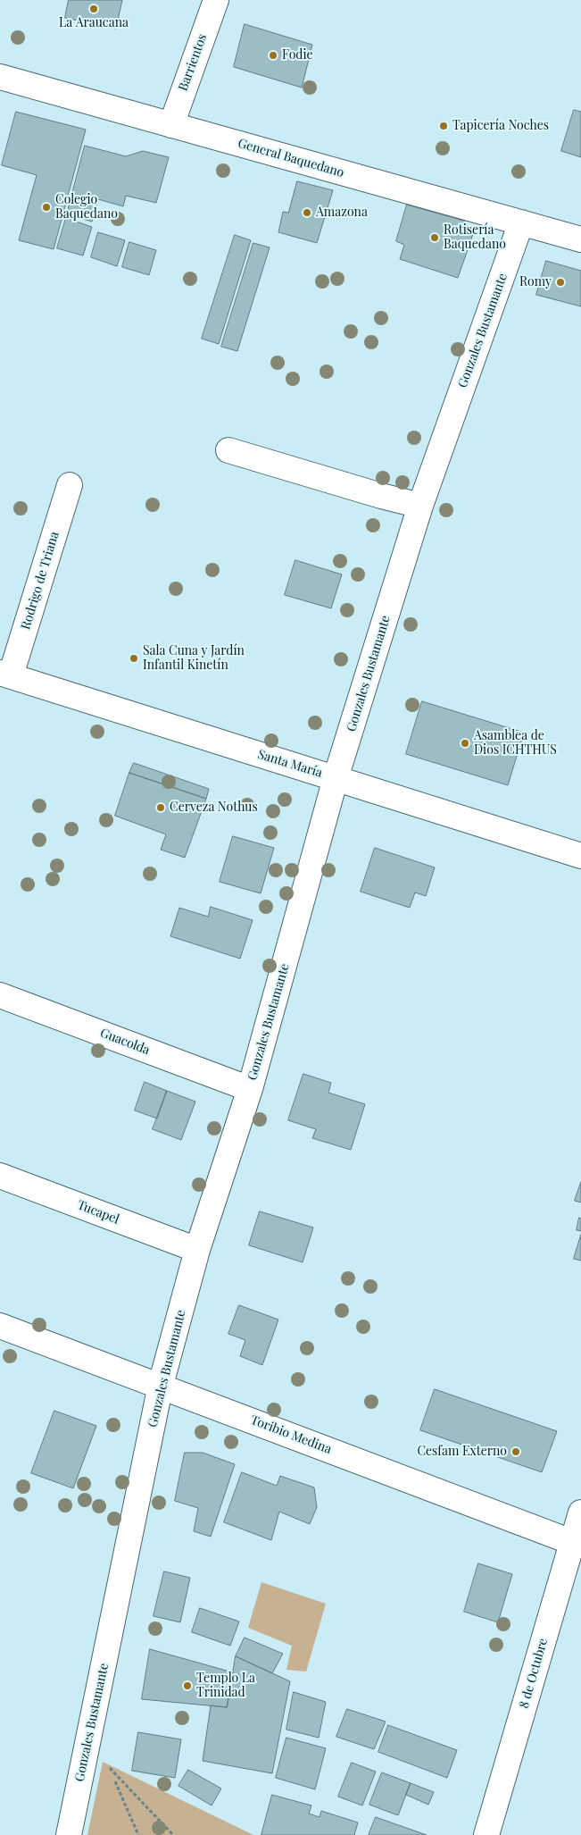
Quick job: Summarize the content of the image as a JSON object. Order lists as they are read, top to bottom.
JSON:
{
  "streets": {
    "street": [
      "Barrientos",
      "General Baquedano",
      "Gonzales Bustamante",
      "Rodrigo de Triana",
      "Santa María",
      "Guacolda",
      "Tucapel",
      "Toribio Medina",
      "8 de Octubre"
    ]
  },
  "crossings": [
    ["Barrientos", "General Baquedano"],
    ["General Baquedano", "Gonzales Bustamante"],
    ["Gonzales Bustamante", "Santa María"],
    ["Gonzales Bustamante", "Guacolda"],
    ["Gonzales Bustamante", "Tucapel"],
    ["Gonzales Bustamante", "Toribio Medina"],
    ["Rodrigo de Triana", "Santa María"],
    ["Toribio Medina", "8 de Octubre"]
  ],
  "places": [
    "La Araucana",
    "Fodie",
    "Tapicería Noches",
    "Colegio Baquedano",
    "Amazona",
    "Rotisería Baquedano",
    "Romy",
    "Sala Cuna y Jardín Infantil Kinetín",
    "Asamblea de Dios ICHTHUS",
    "Cerveza Nothus",
    "Cesfam Externo",
    "Templo La Trinidad"
  ]
}
